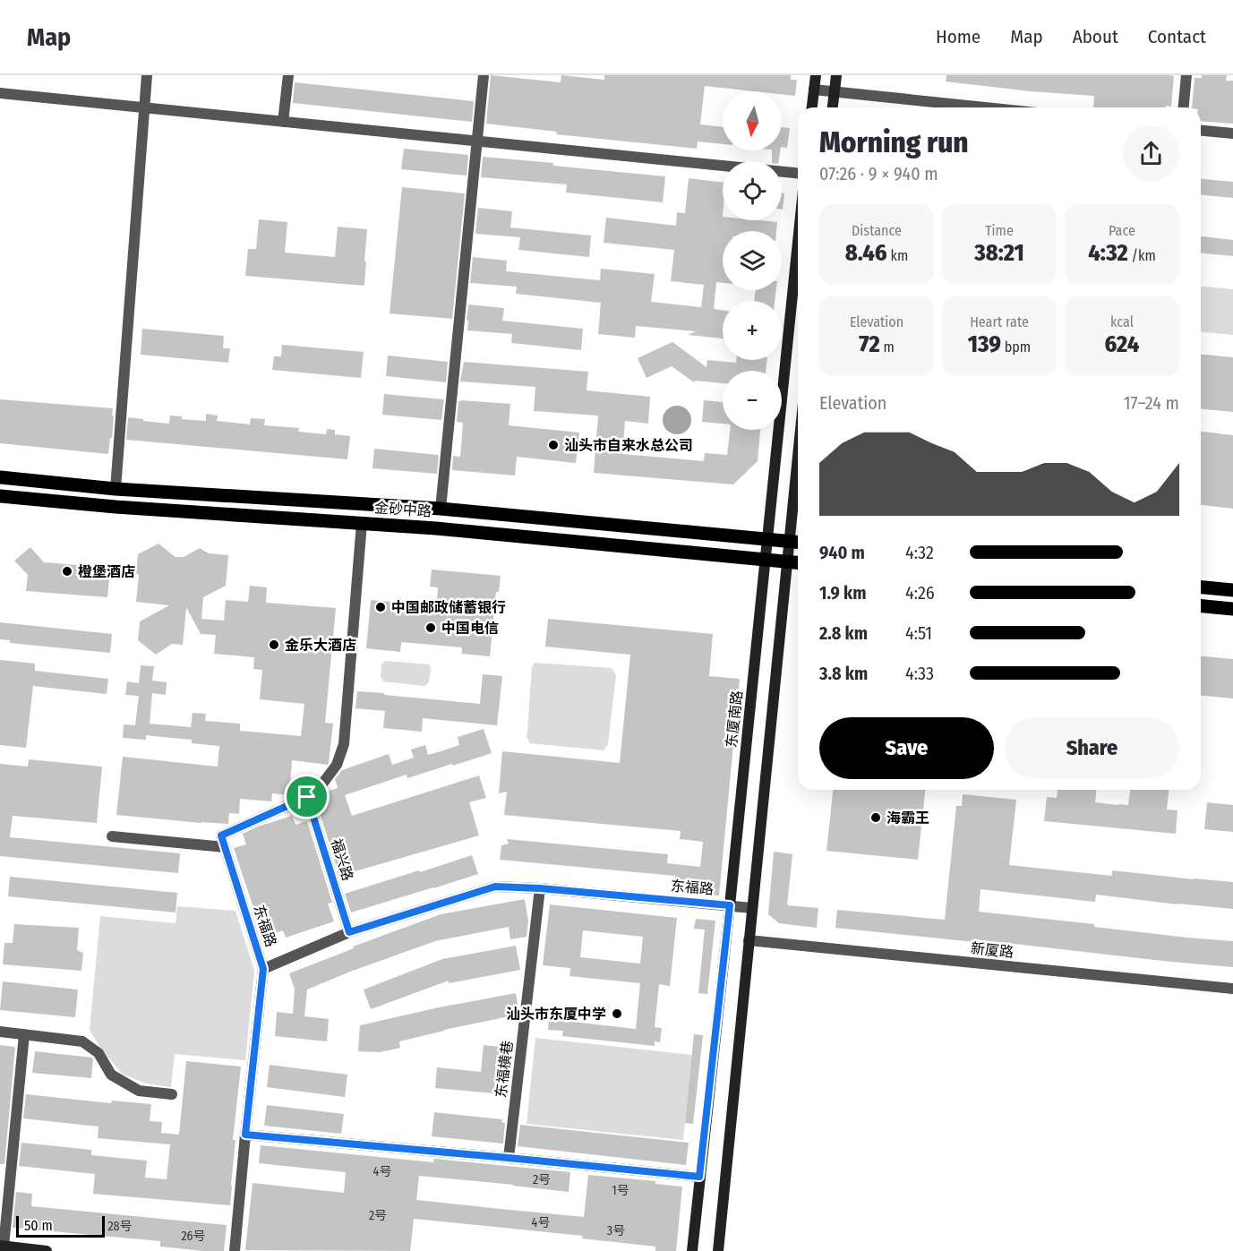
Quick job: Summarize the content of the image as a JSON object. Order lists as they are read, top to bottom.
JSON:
{
  "streets": {
    "main road": ["金砂中路"],
    "street": [
      "东厦南路",
      "福兴路",
      "东福路",
      "新厦路",
      "东福横巷"
    ]
  },
  "crossings": [
    ["金砂中路", "东厦南路"],
    ["东厦南路", "东福路"],
    ["福兴路", "东福路"],
    ["东福路", "东福横巷"]
  ],
  "places": [
    "汕头市自来水总公司",
    "橙堡酒店",
    "中国邮政储蓄银行",
    "中国电信",
    "金乐大酒店",
    "海霸王",
    "汕头市东厦中学"
  ],
  "house_numbers": [
    "4号",
    "2号",
    "1号",
    "2号",
    "4号",
    "28号",
    "3号",
    "26号"
  ],
  "scale_bar": "50 m",
  "north": "bottom",
  "page": {
    "header": "Map",
    "nav": [
      "Home",
      "Map",
      "About",
      "Contact"
    ],
    "map_buttons": ["+", "−"],
    "heading": ["Morning run", "07:26 · 9 × 940 m"],
    "stats": [
      ["Distance", "8.46 km"],
      ["Time", "38:21"],
      ["Pace", "4:32 /km"],
      ["Elevation", "72 m"],
      ["Heart rate", "139 bpm"],
      ["kcal", "624"]
    ],
    "chart": ["Elevation", "17–24 m"],
    "list": [
      {
        "name": "940 m",
        "note": "4:32"
      },
      {
        "name": "1.9 km",
        "note": "4:26"
      },
      {
        "name": "2.8 km",
        "note": "4:51"
      },
      {
        "name": "3.8 km",
        "note": "4:33"
      }
    ],
    "buttons": ["Save", "Share"],
    "scale": "50 m"
  }
}
